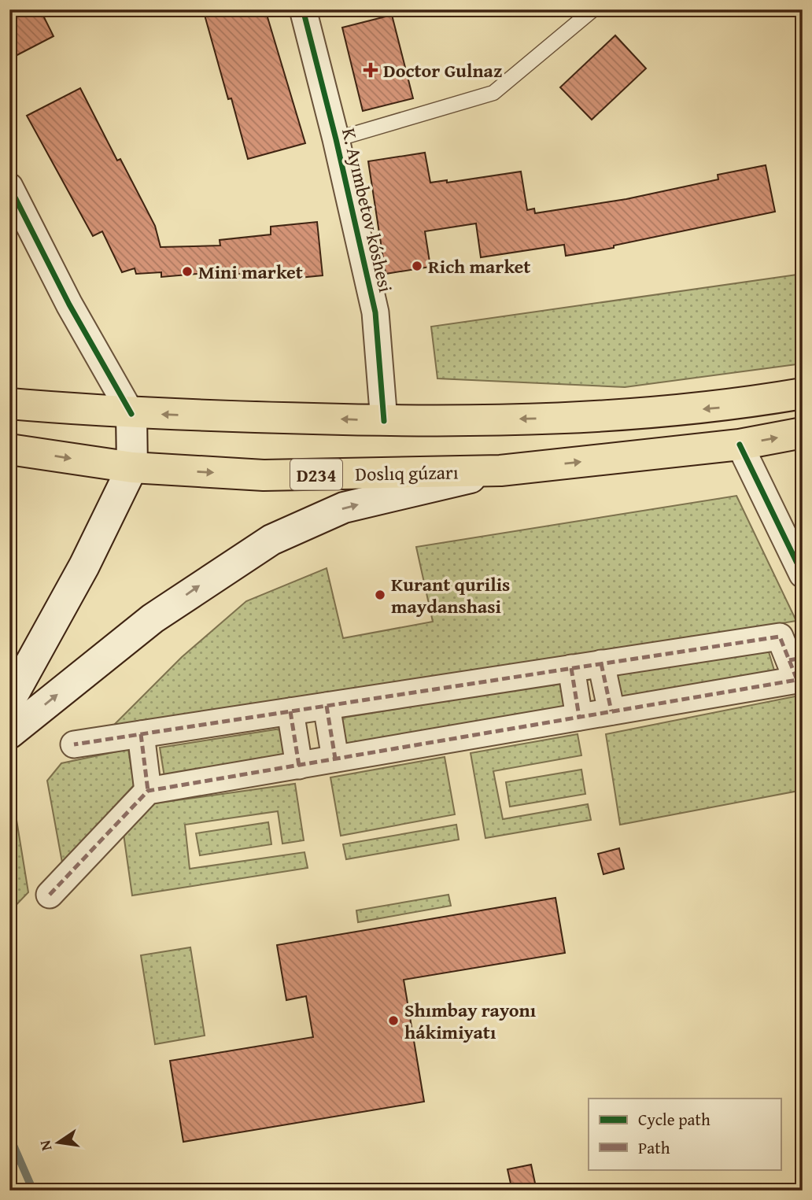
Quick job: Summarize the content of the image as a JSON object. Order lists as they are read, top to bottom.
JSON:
{
  "streets": {
    "main road": ["Doslıq gúzarı", "D234"],
    "street": ["K. Ayımbetov kóshesi"]
  },
  "places": {
    "health": ["Doctor Gulnaz"],
    "other": [
      "Rich market",
      "Mini market",
      "Kurant qurilis maydanshasi",
      "Shımbay rayonı hákimiyatı"
    ]
  },
  "legend": ["Cycle path", "Path"],
  "north": "left"
}
